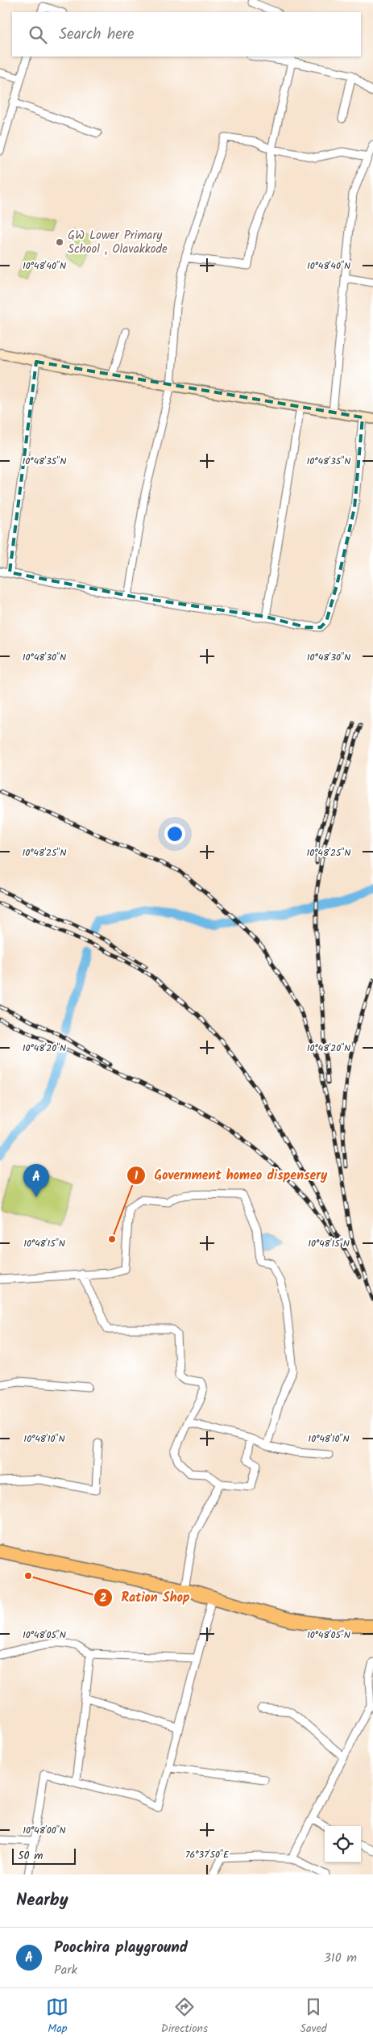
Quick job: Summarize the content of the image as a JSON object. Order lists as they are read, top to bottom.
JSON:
{
  "places": ["GW Lower Primary School , Olavakkode", "Government homeo dispensery", "Ration Shop"],
  "scale_bar": "50 m",
  "page": {
    "search": "Search here",
    "pins": "A",
    "scale": "50 m",
    "heading": "Nearby",
    "list": [
      {
        "mark": "A",
        "name": "Poochira playground",
        "note": "Park",
        "value": "310 m"
      }
    ],
    "nav": ["Map", "Directions", "Saved"]
  },
  "coordinates": [
    "10°48'40\"N",
    "10°48'35\"N",
    "10°48'30\"N",
    "10°48'25\"N",
    "10°48'20\"N",
    "10°48'15\"N",
    "10°48'10\"N",
    "10°48'05\"N",
    "10°48'00\"N",
    "76°37'50\"E"
  ]
}
